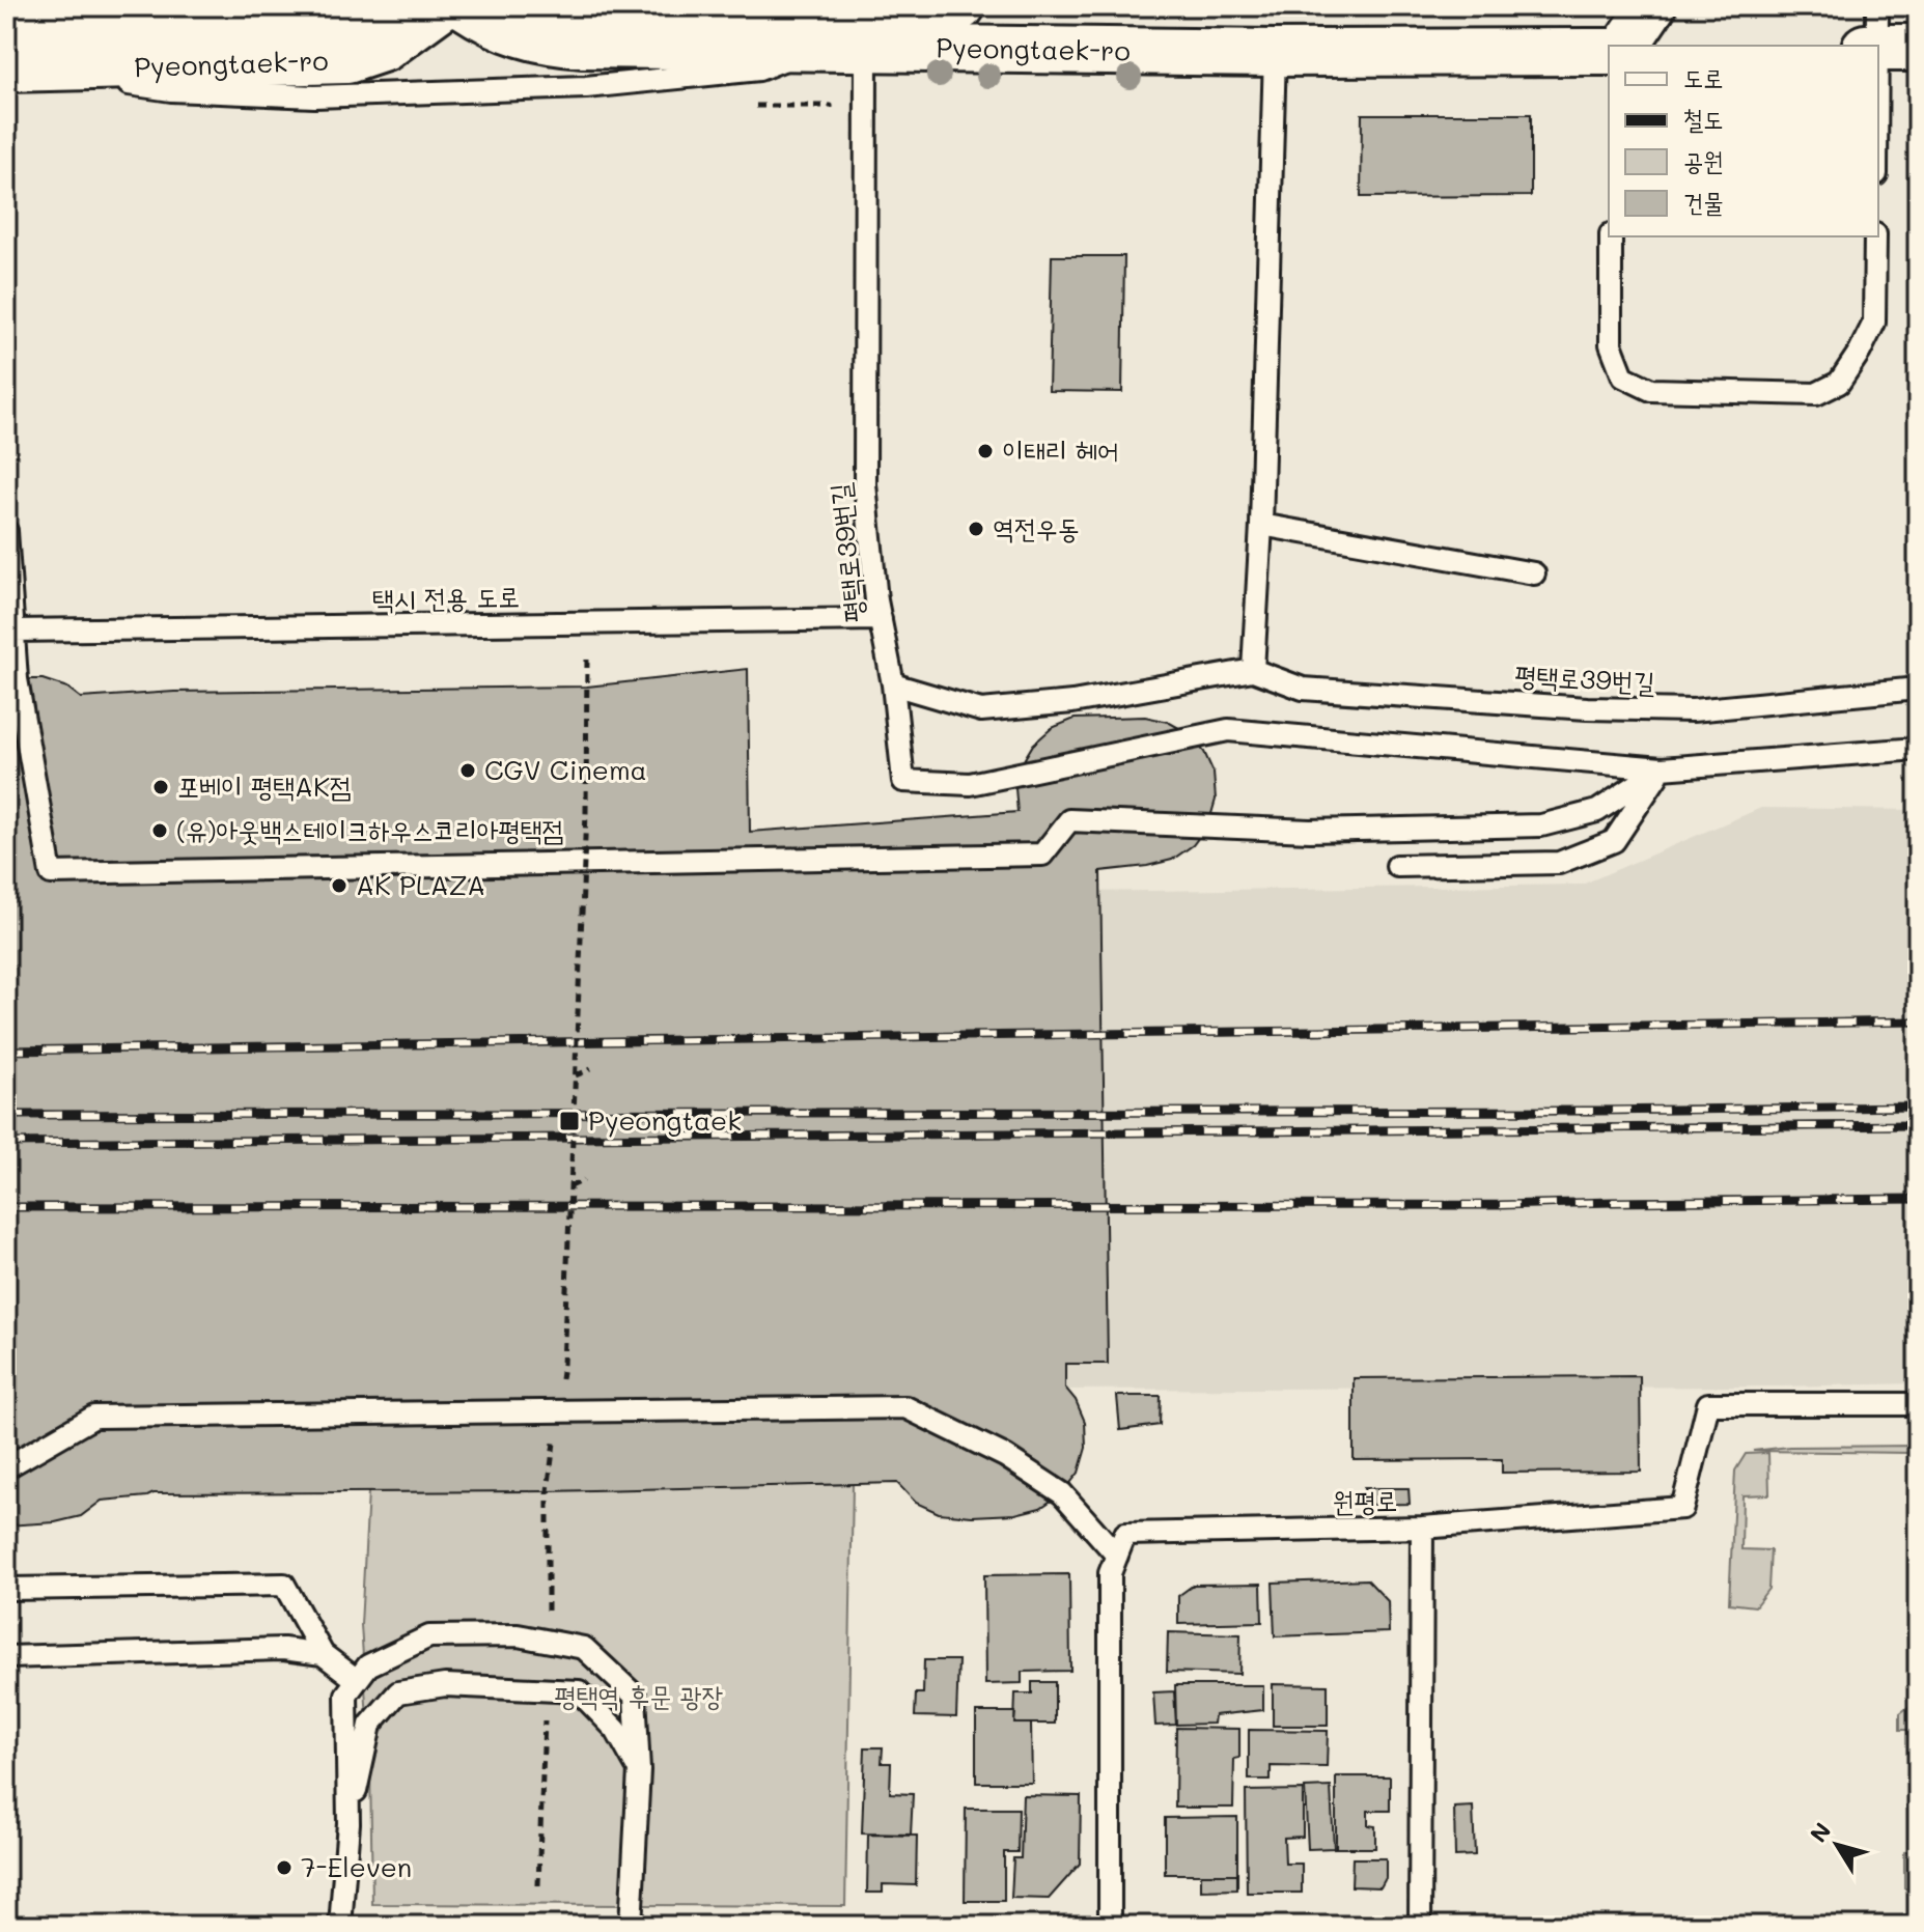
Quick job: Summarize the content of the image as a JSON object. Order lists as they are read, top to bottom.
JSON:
{
  "streets": {
    "street": ["Pyeongtaek-ro"],
    "lane": ["평택로39번길", "택시 전용 도로", "원평로"]
  },
  "crossings": [
    ["Pyeongtaek-ro", "평택로39번길"],
    ["평택로39번길", "택시 전용 도로"]
  ],
  "parks": ["평택역 후문 광장"],
  "places": {
    "other": [
      "이태리 헤어",
      "역전우동",
      "CGV Cinema",
      "포베이 평택AK점",
      "(유)아웃백스테이크하우스코리아평택점",
      "AK PLAZA",
      "7-Eleven"
    ],
    "transit": ["Pyeongtaek"]
  },
  "legend": [
    "도로",
    "철도",
    "공원",
    "건물"
  ],
  "north": "top left"
}
